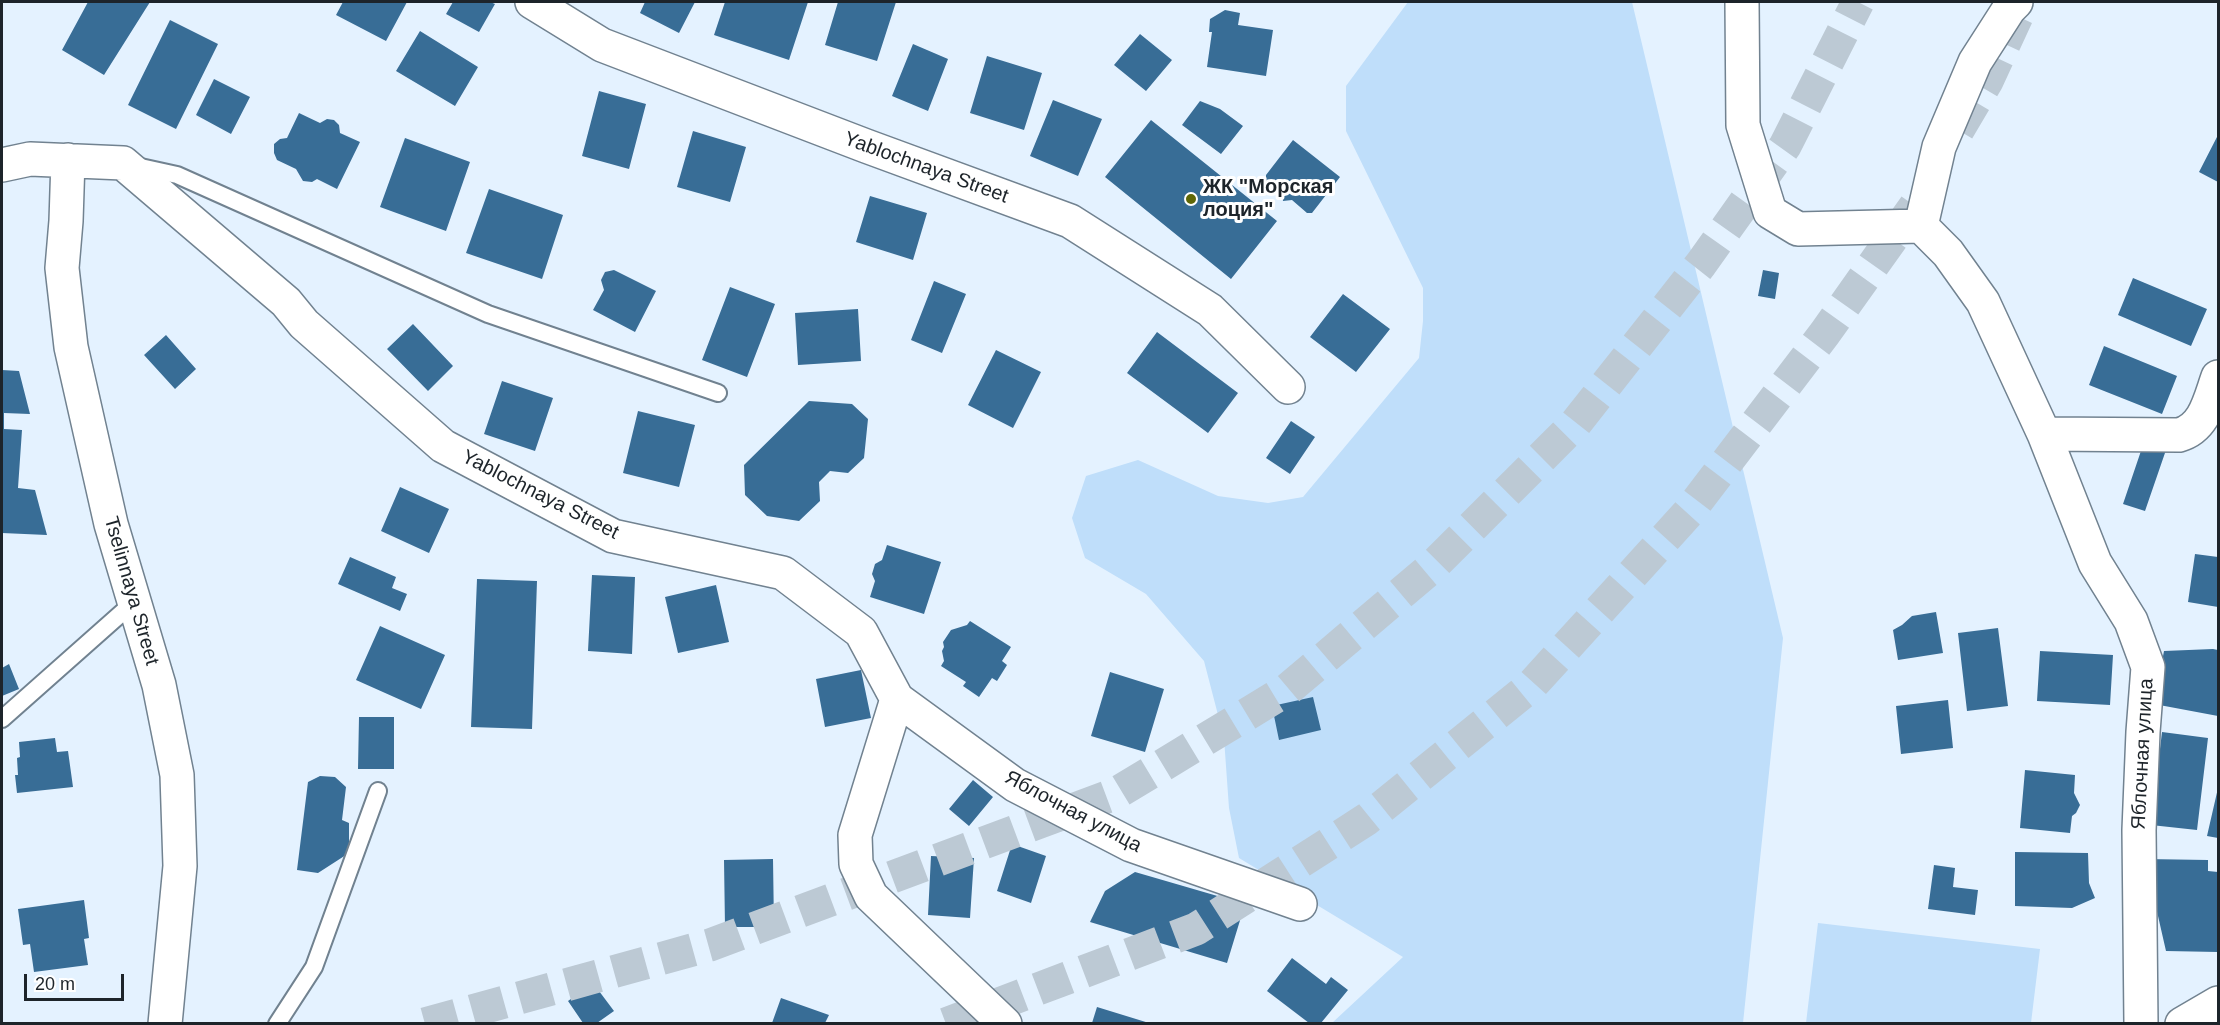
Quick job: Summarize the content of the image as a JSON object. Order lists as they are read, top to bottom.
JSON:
{
  "streets": {
    "street": ["Yablochnaya Street", "Tselinnaya Street", "Яблочная улица"]
  },
  "crossings": [
    ["Yablochnaya Street", "Яблочная улица"]
  ],
  "places": ["ЖК \"Морская лоция\""],
  "scale_bar": "20 m"
}
